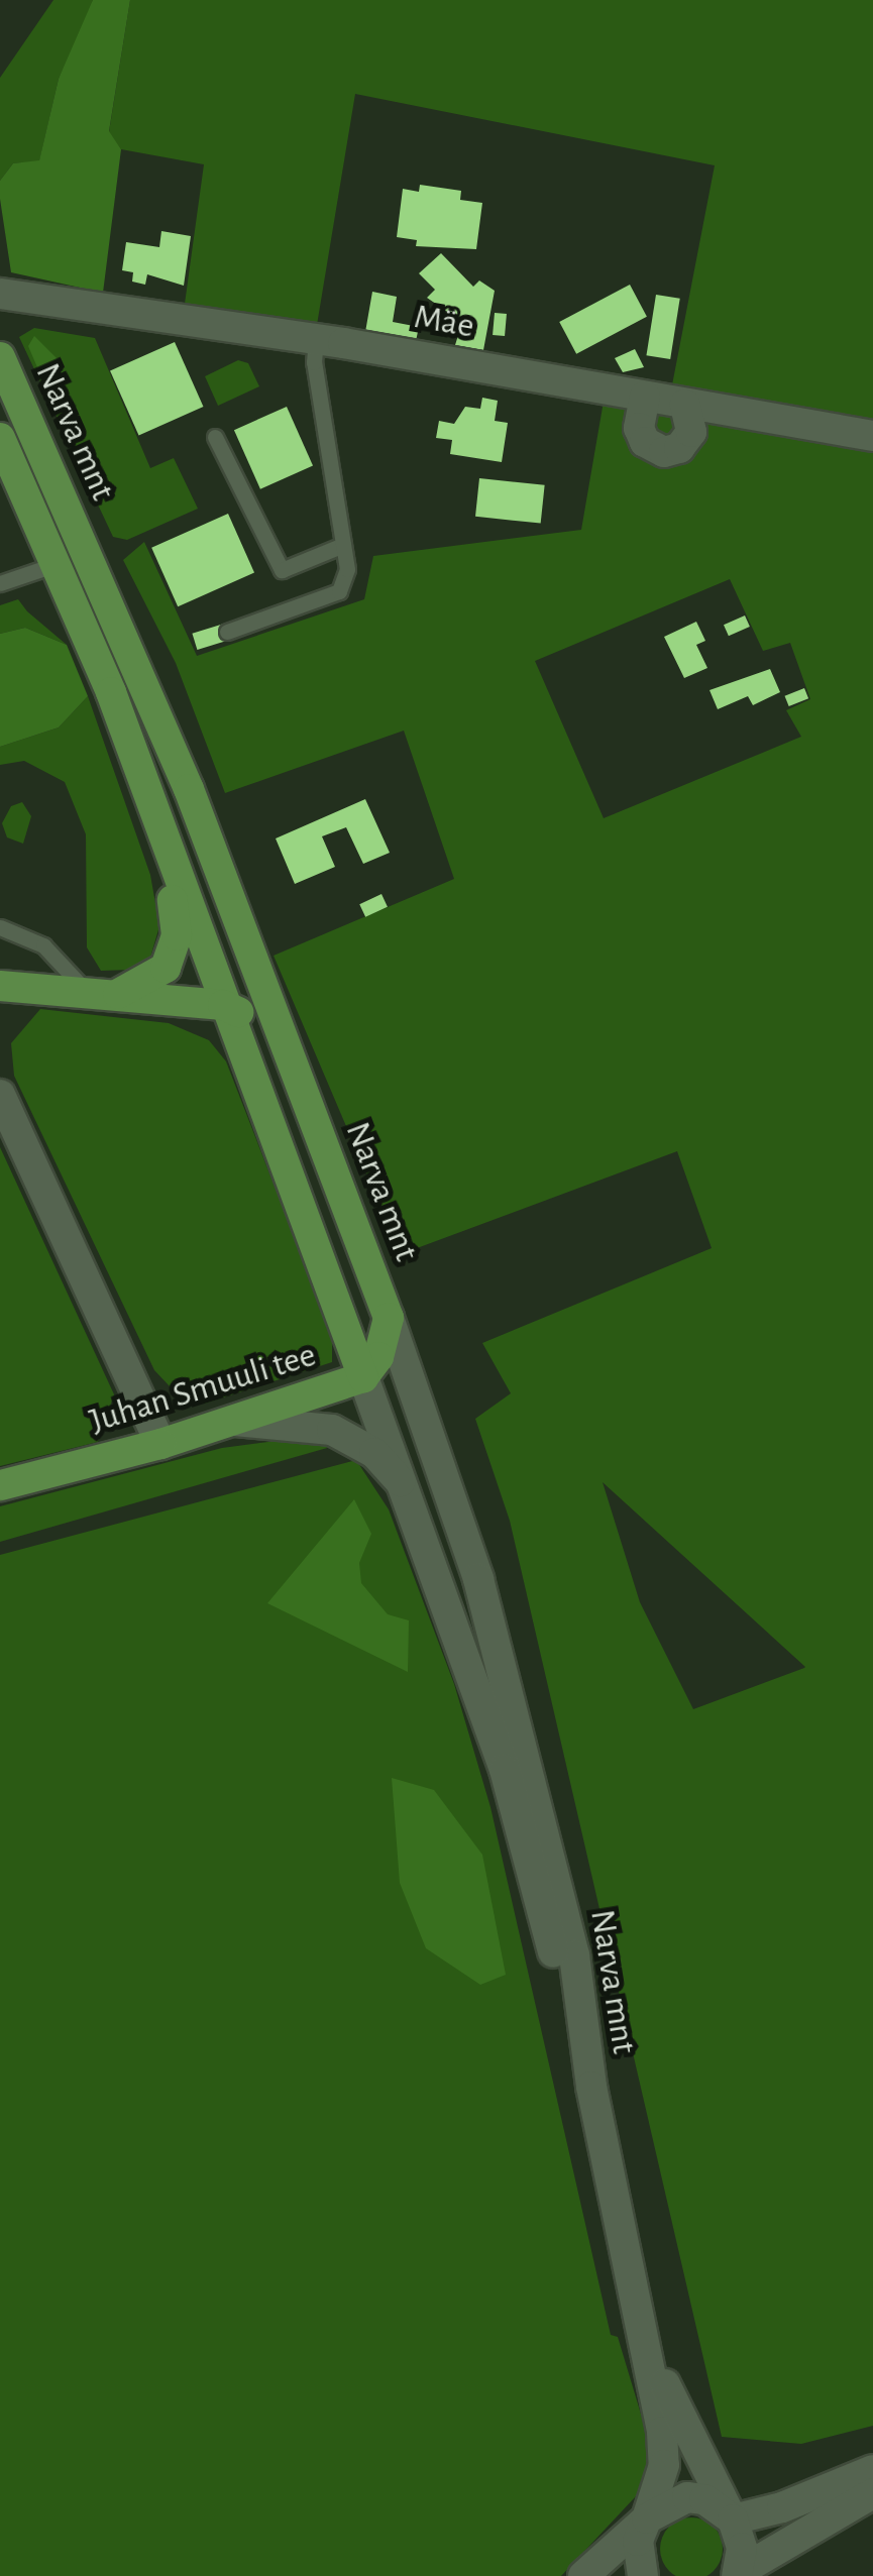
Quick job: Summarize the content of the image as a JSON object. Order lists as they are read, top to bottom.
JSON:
{
  "streets": {
    "main road": ["Mäe", "Narva mnt", "Juhan Smuuli tee"]
  },
  "crossings": [
    ["Narva mnt", "Juhan Smuuli tee"]
  ]
}
